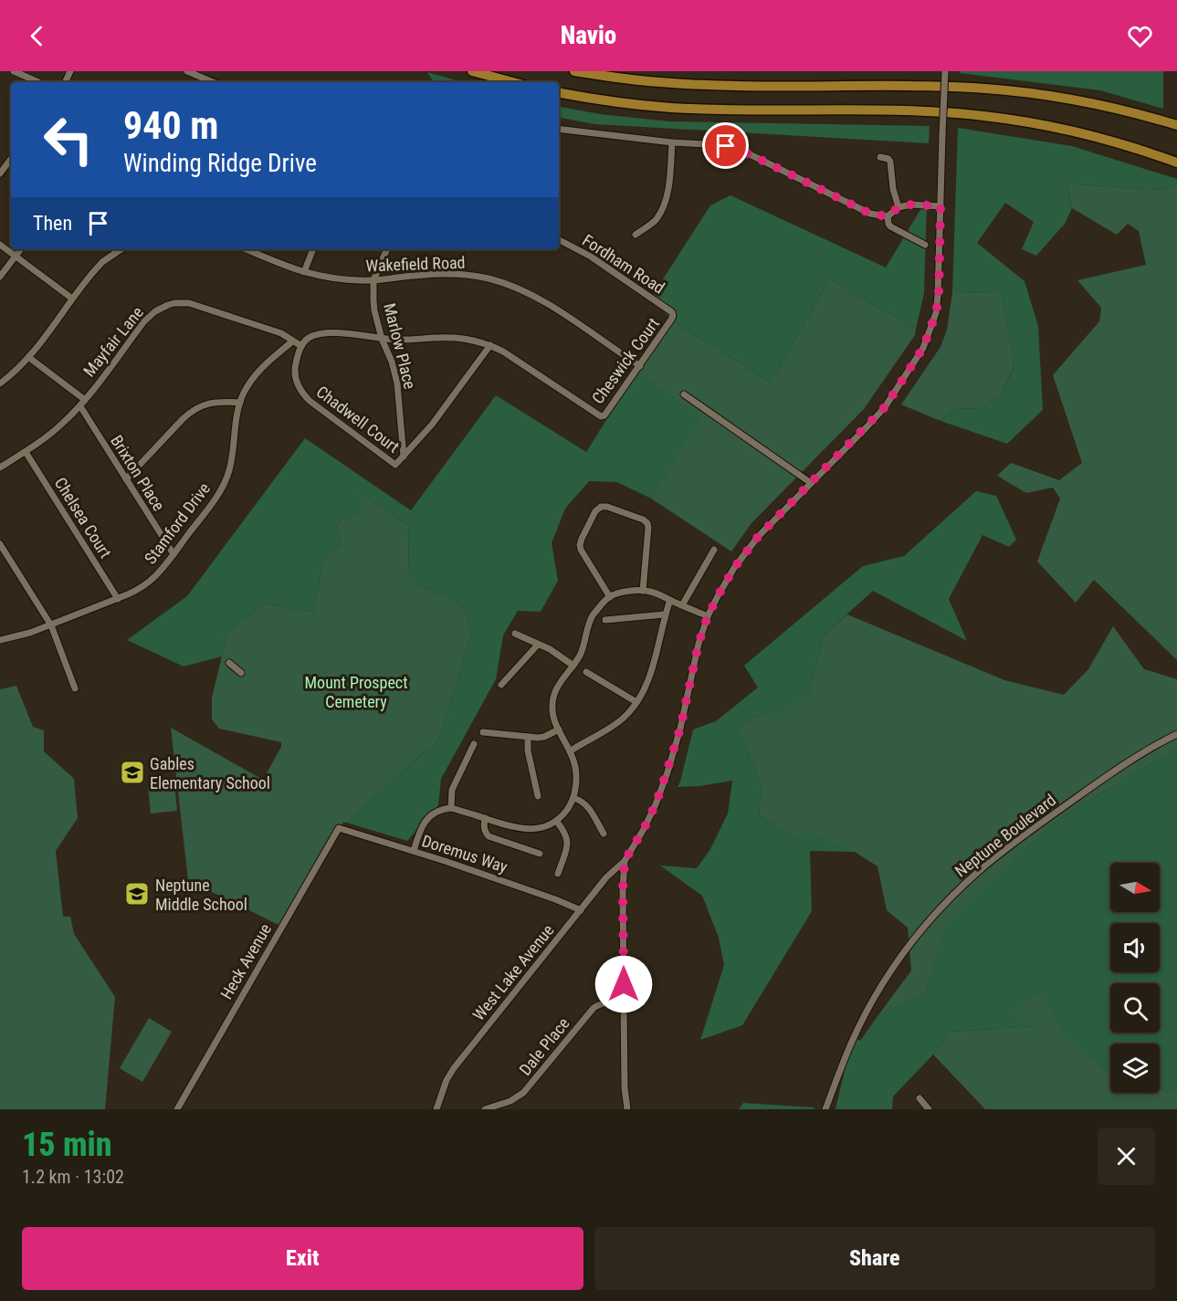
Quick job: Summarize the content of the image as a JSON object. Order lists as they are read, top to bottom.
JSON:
{
  "streets": {
    "street": [
      "Wakefield Road",
      "Fordham Road",
      "Mayfair Lane",
      "Marlow Place",
      "Cheswick Court",
      "Chadwell Court",
      "Brixton Place",
      "Chelsea Court",
      "Stamford Drive",
      "Neptune Boulevard",
      "Doremus Way",
      "Heck Avenue",
      "West Lake Avenue",
      "Dale Place"
    ]
  },
  "crossings": [
    ["Wakefield Road", "Marlow Place"],
    ["Wakefield Road", "Cheswick Court"],
    ["Fordham Road", "Cheswick Court"],
    ["Mayfair Lane", "Chadwell Court"],
    ["Mayfair Lane", "Brixton Place"],
    ["Mayfair Lane", "Chelsea Court"],
    ["Mayfair Lane", "Stamford Drive"],
    ["Marlow Place", "Chadwell Court"],
    ["Cheswick Court", "Chadwell Court"],
    ["Brixton Place", "Stamford Drive"],
    ["Chelsea Court", "Stamford Drive"],
    ["Doremus Way", "Heck Avenue"],
    ["Doremus Way", "West Lake Avenue"]
  ],
  "parks": ["Mount Prospect Cemetery"],
  "places": {
    "school or university": ["Gables Elementary School", "Neptune Middle School"]
  },
  "north": "right",
  "page": {
    "header": "Navio",
    "turn": ["940 m", "Winding Ridge Drive"],
    "then": "Then",
    "heading": ["15 min", "1.2 km · 13:02"],
    "buttons": ["Exit", "Share"]
  }
}
